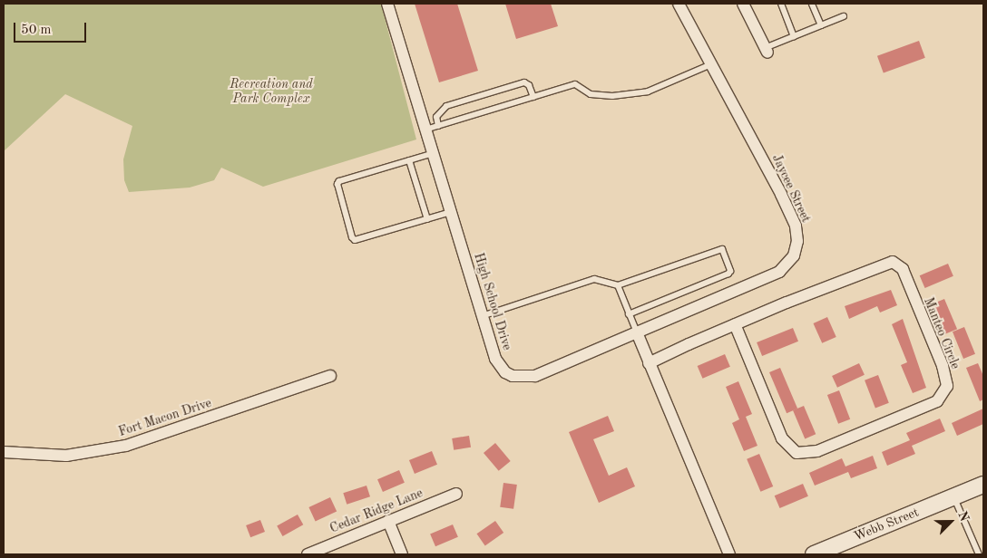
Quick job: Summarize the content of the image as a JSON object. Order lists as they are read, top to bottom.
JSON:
{
  "streets": {
    "street": [
      "Jaycee Street",
      "High School Drive",
      "Manteo Circle",
      "Fort Macon Drive",
      "Cedar Ridge Lane",
      "Webb Street"
    ]
  },
  "crossings": [
    ["Jaycee Street", "High School Drive"]
  ],
  "parks": ["Recreation and Park Complex"],
  "scale_bar": "50 m",
  "north": "top right"
}
